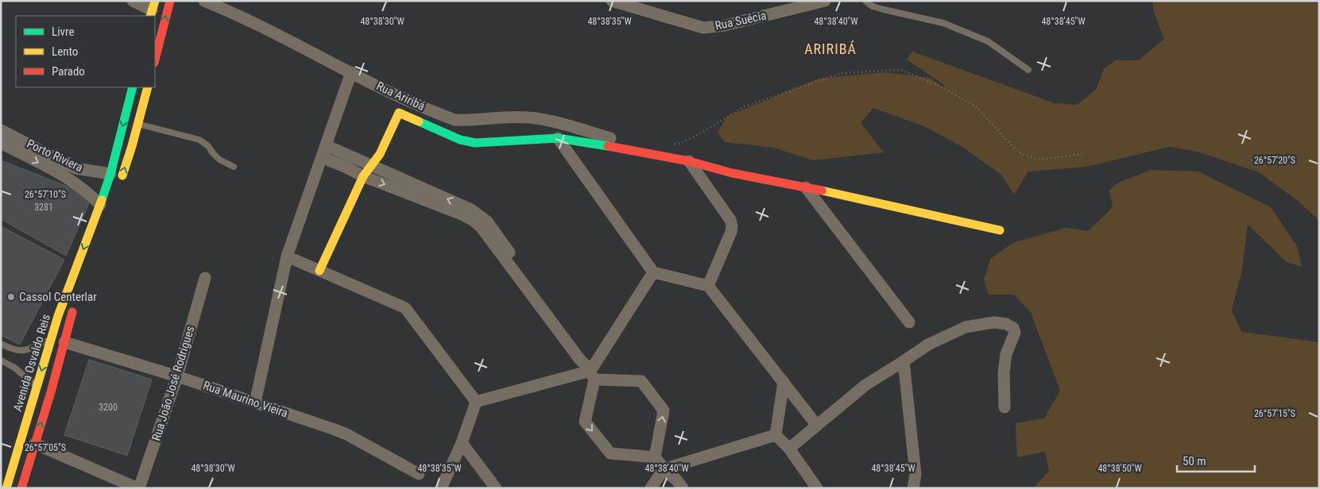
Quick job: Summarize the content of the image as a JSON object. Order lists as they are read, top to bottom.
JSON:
{
  "streets": {
    "street": [
      "Rua Suécia",
      "Rua Ariribá",
      "Porto Riviera",
      "Avenida Osvaldo Reis",
      "Rua João José Rodrigues",
      "Rua Maurino Vieira"
    ]
  },
  "crossings": [
    ["Porto Riviera", "Avenida Osvaldo Reis"],
    ["Avenida Osvaldo Reis", "Rua Maurino Vieira"],
    ["Rua João José Rodrigues", "Rua Maurino Vieira"]
  ],
  "districts": ["ARIRIBÁ"],
  "places": ["Cassol Centerlar"],
  "house_numbers": ["3281", "3200"],
  "legend": ["Livre", "Lento", "Parado"],
  "scale_bar": "50 m",
  "coordinates": [
    "48°38'40\"W",
    "48°38'30\"W",
    "48°38'35\"W",
    "48°38'45\"W",
    "26°57'20\"S",
    "26°57'10\"S",
    "26°57'15\"S",
    "26°57'05\"S",
    "48°38'50\"W"
  ]
}
